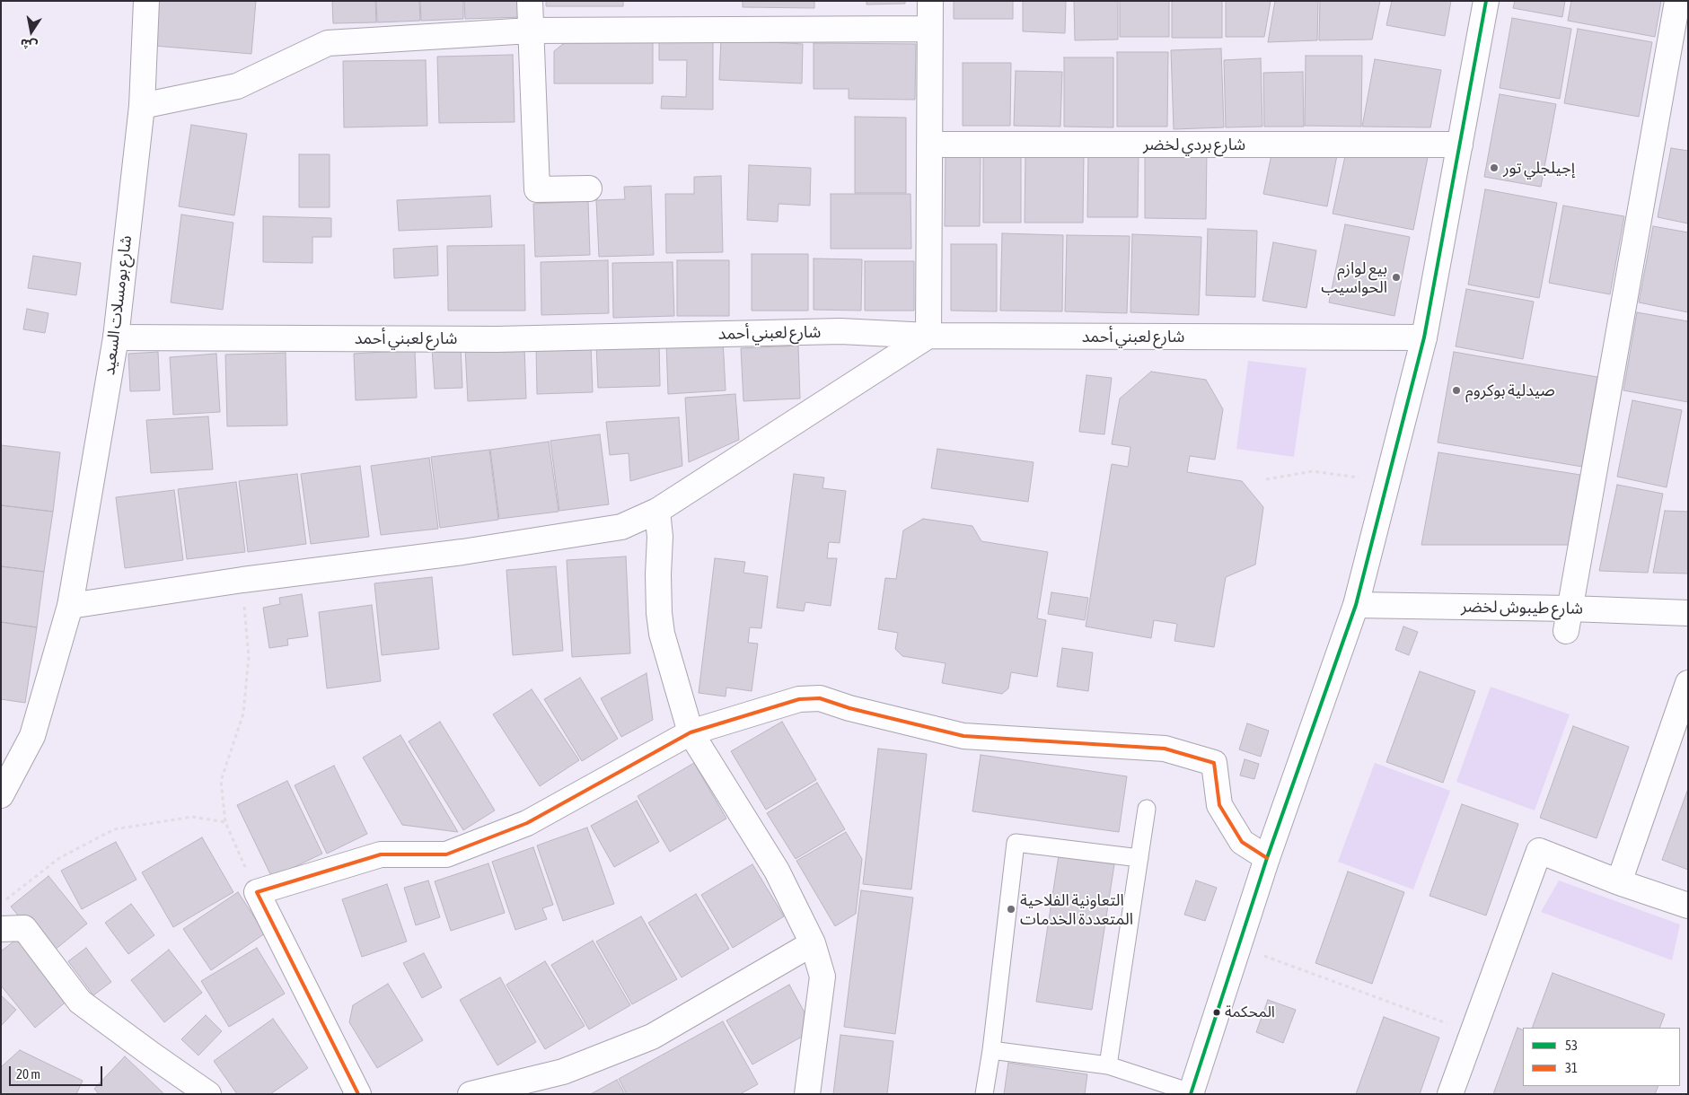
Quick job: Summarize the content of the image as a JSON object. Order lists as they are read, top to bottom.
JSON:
{
  "streets": {
    "street": [
      "شارع بردي لخضر",
      "شارع بومسلات السعيد",
      "شارع لعبني أحمد",
      "شارع طيبوش لخضر"
    ]
  },
  "crossings": [
    ["شارع بومسلات السعيد", "شارع لعبني أحمد"]
  ],
  "places": [
    "إجيلجلي تور",
    "بيع لوازم الحواسيب",
    "صيدلية بوكروم",
    "التعاونية الفلاحية المتعددة الخدمات",
    "المحكمة"
  ],
  "lines": ["transit line 53", "transit line 31"],
  "legend": ["53", "31"],
  "scale_bar": "20 m",
  "north": "bottom"
}
